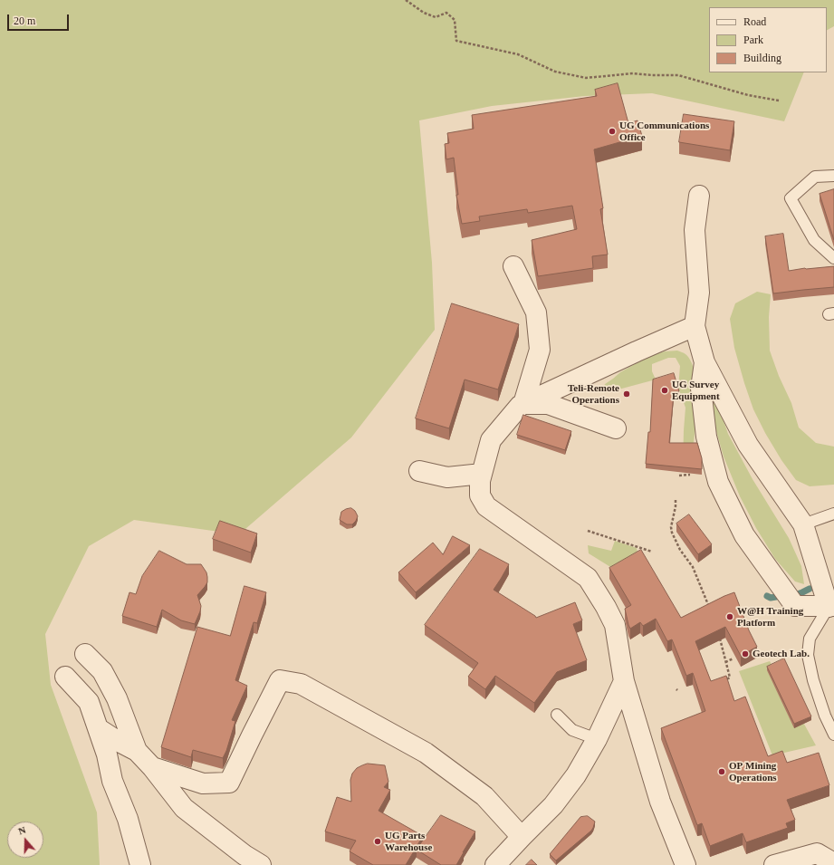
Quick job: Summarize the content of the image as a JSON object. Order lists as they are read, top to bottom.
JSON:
{
  "places": [
    "UG Communications Office",
    "UG Survey Equipment",
    "Teli-Remote Operations",
    "W@H Training Platform",
    "Geotech Lab.",
    "OP Mining Operations",
    "UG Parts Warehouse"
  ],
  "legend": ["Road", "Park", "Building"],
  "scale_bar": "20 m",
  "north": "top"
}
